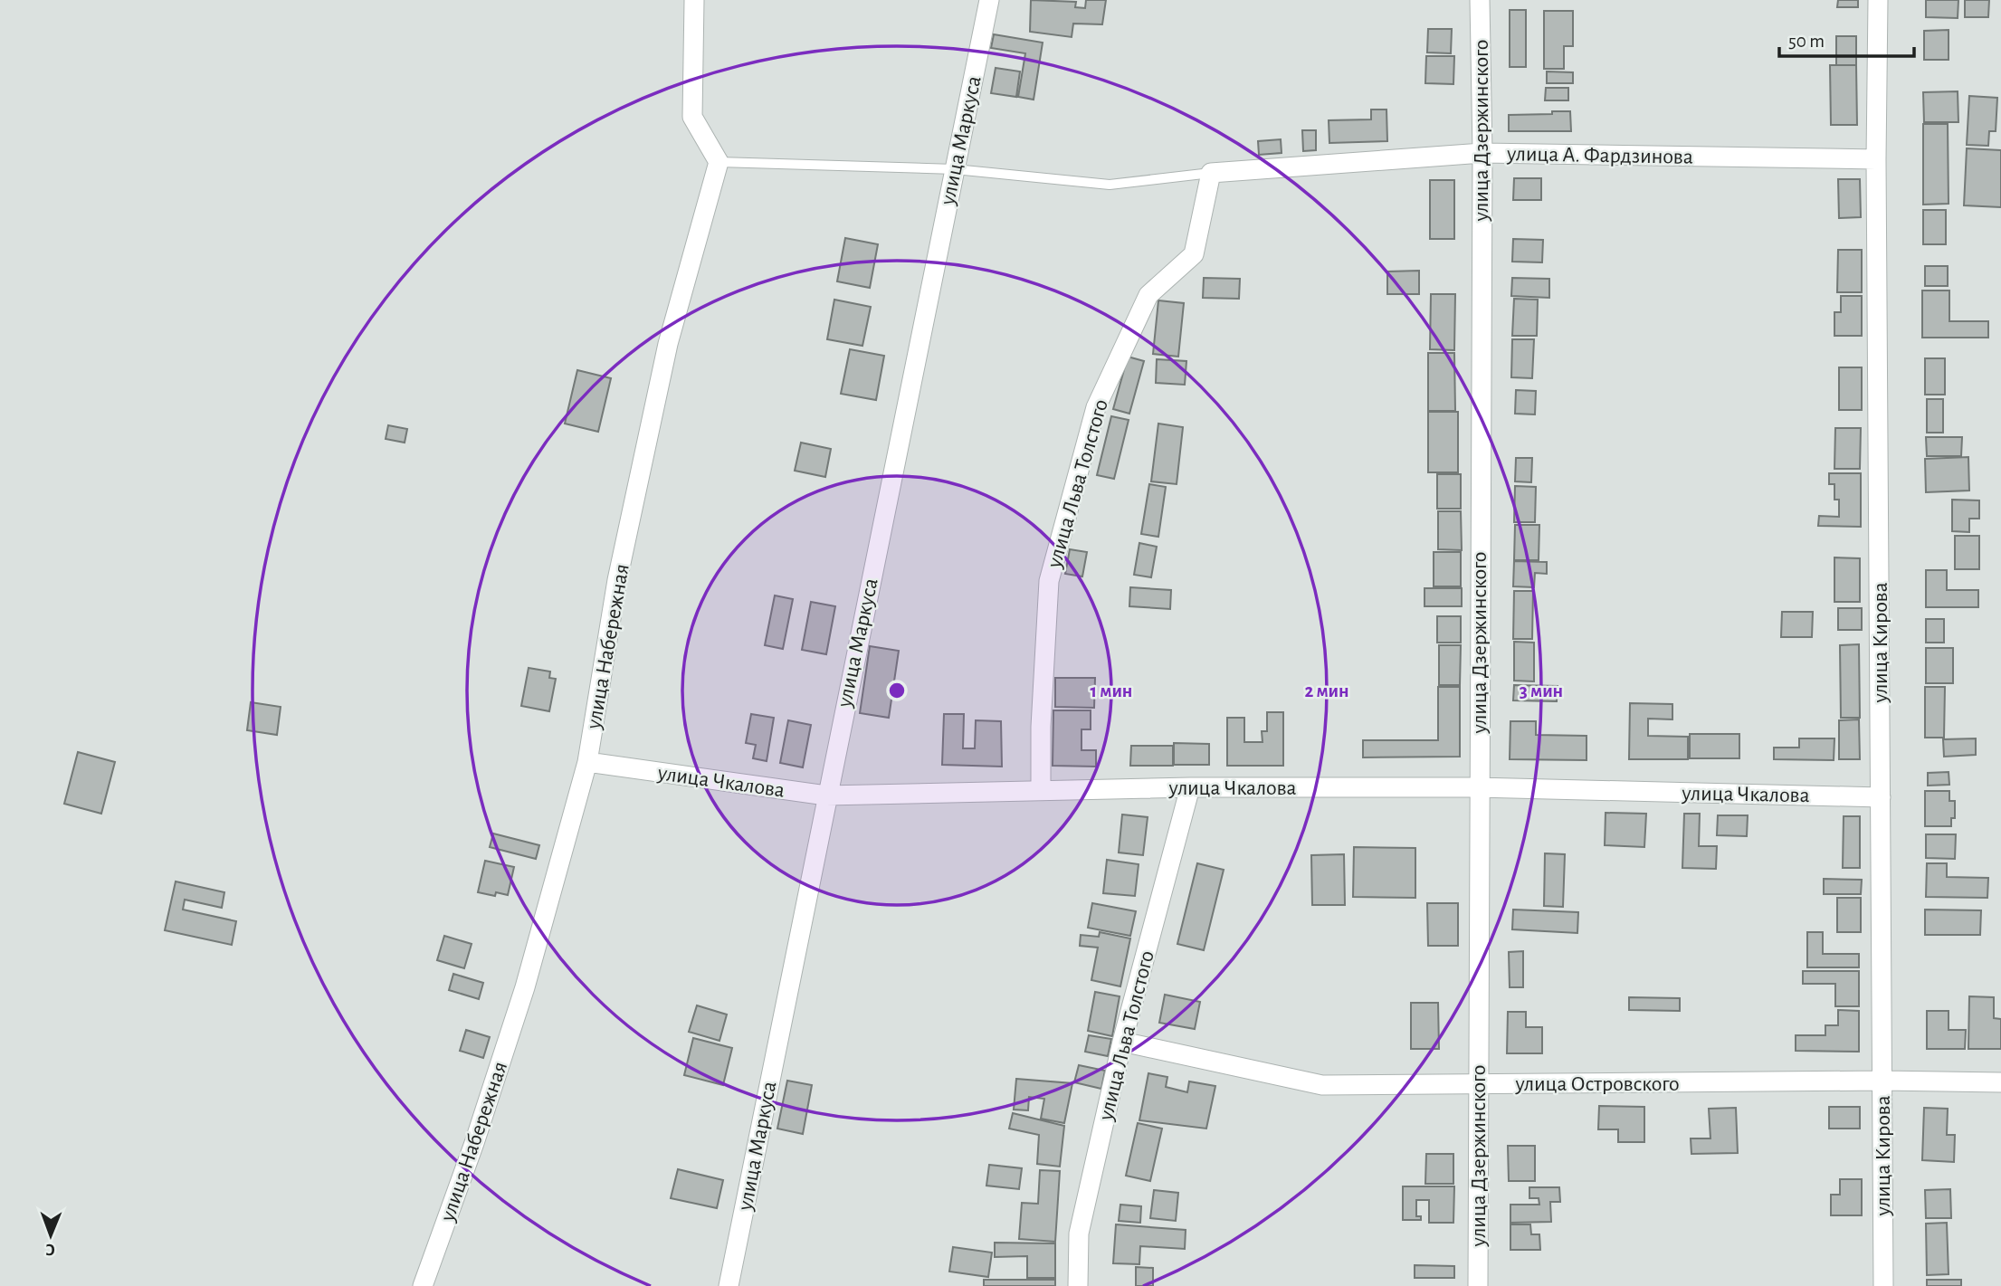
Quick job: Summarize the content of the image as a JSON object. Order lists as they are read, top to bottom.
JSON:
{
  "streets": {
    "street": [
      "улица Дзержинского",
      "улица Маркуса",
      "улица А. Фардзинова",
      "улица Льва Толстого",
      "улица Кирова",
      "улица Набережная",
      "улица Чкалова",
      "улица Островского"
    ]
  },
  "crossings": [
    ["улица Дзержинского", "улица А. Фардзинова"],
    ["улица Дзержинского", "улица Чкалова"],
    ["улица Дзержинского", "улица Островского"],
    ["улица Маркуса", "улица Чкалова"],
    ["улица А. Фардзинова", "улица Льва Толстого"],
    ["улица А. Фардзинова", "улица Кирова"],
    ["улица Льва Толстого", "улица Чкалова"],
    ["улица Льва Толстого", "улица Островского"],
    ["улица Кирова", "улица Чкалова"],
    ["улица Кирова", "улица Островского"],
    ["улица Набережная", "улица Чкалова"]
  ],
  "scale_bar": "50 m",
  "north": "bottom",
  "rings": ["1 мин", "2 мин", "3 мин"]
}
